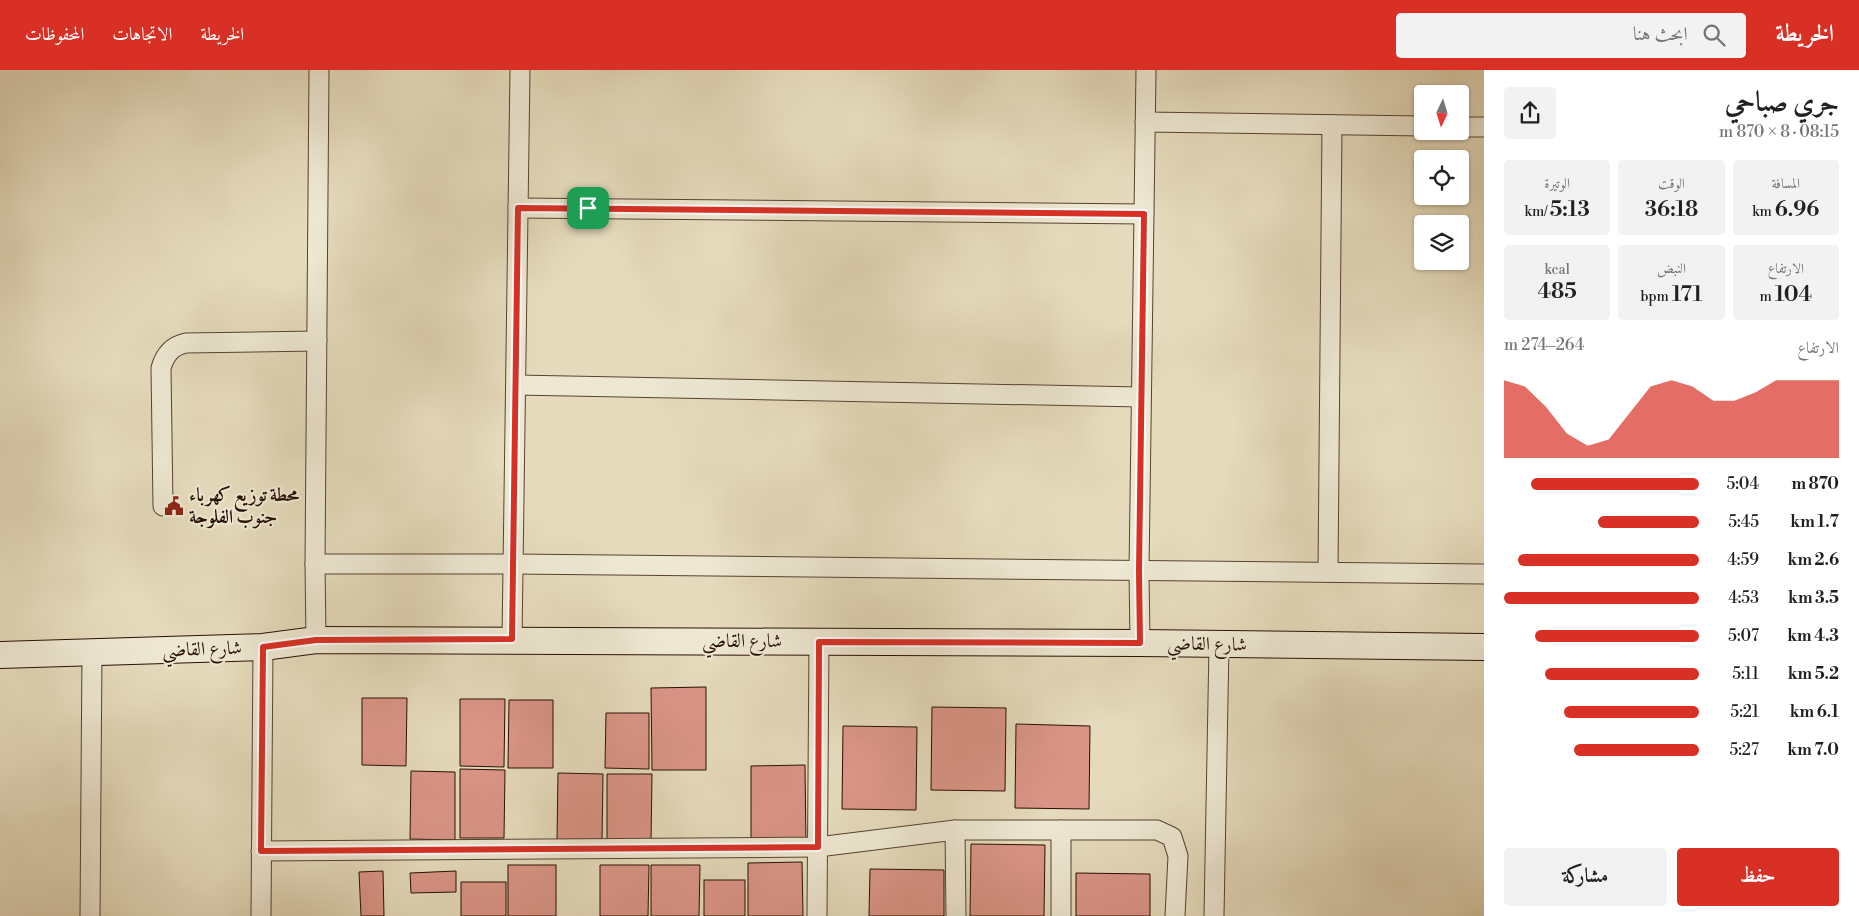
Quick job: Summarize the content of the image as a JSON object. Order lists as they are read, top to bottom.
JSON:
{
  "streets": {
    "main road": ["شارع القاضي"]
  },
  "places": {
    "public building": ["محطة توزيع كهرباء جنوب الفلوجة"]
  },
  "north": "bottom",
  "page": {
    "header": "الخريطة",
    "search": "ابحث هنا",
    "nav": ["الخريطة", "الاتجاهات", "المحفوظات"],
    "heading": ["جري صباحي", "08:15 · 8 × 870 m"],
    "stats": [
      ["المسافة", "6.96 km"],
      ["الوقت", "36:18"],
      ["الوتيرة", "5:13 /km"],
      ["الارتفاع", "104 m"],
      ["النبض", "171 bpm"],
      ["kcal", "485"]
    ],
    "chart": ["الارتفاع", "264–274 m"],
    "list": [
      {
        "name": "870 m",
        "note": "5:04"
      },
      {
        "name": "1.7 km",
        "note": "5:45"
      },
      {
        "name": "2.6 km",
        "note": "4:59"
      },
      {
        "name": "3.5 km",
        "note": "4:53"
      },
      {
        "name": "4.3 km",
        "note": "5:07"
      },
      {
        "name": "5.2 km",
        "note": "5:11"
      },
      {
        "name": "6.1 km",
        "note": "5:21"
      },
      {
        "name": "7.0 km",
        "note": "5:27"
      }
    ],
    "buttons": ["حفظ", "مشاركة"]
  }
}
